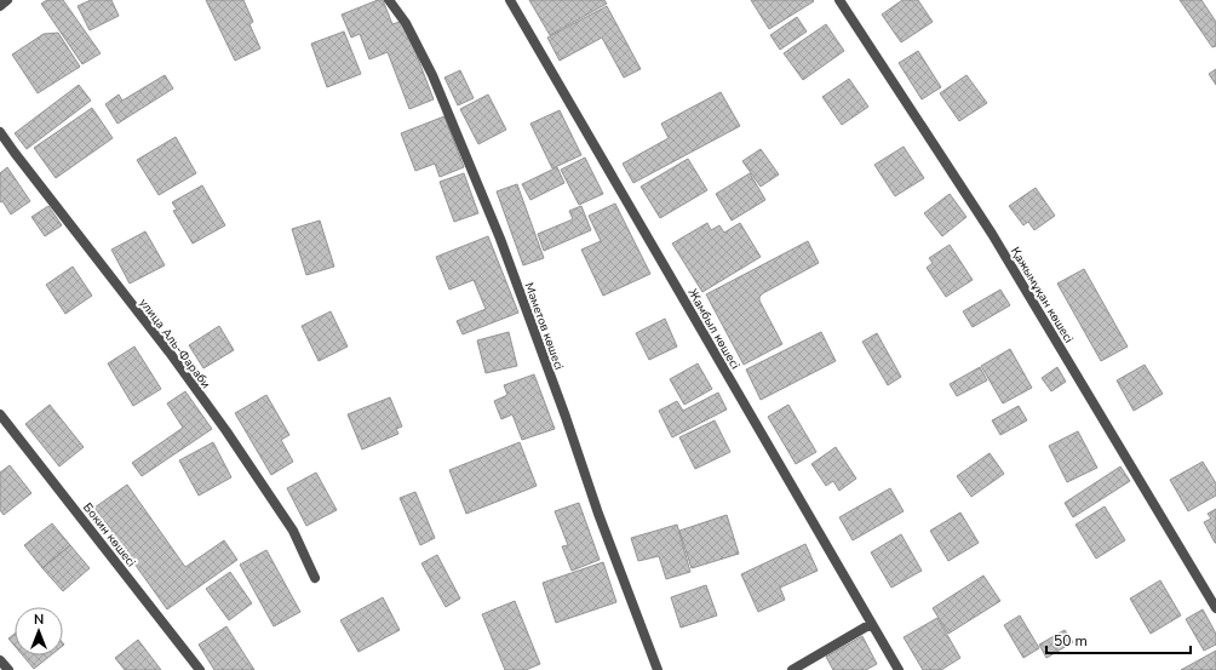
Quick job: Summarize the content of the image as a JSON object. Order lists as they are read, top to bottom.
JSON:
{
  "streets": {
    "street": [
      "Қажымұқан көшесі",
      "Мәметов көшесі",
      "Жамбыл көшесі",
      "улица Аль-Фараби",
      "Бокин көшесі"
    ]
  },
  "scale_bar": "50 m",
  "north": "top"
}
